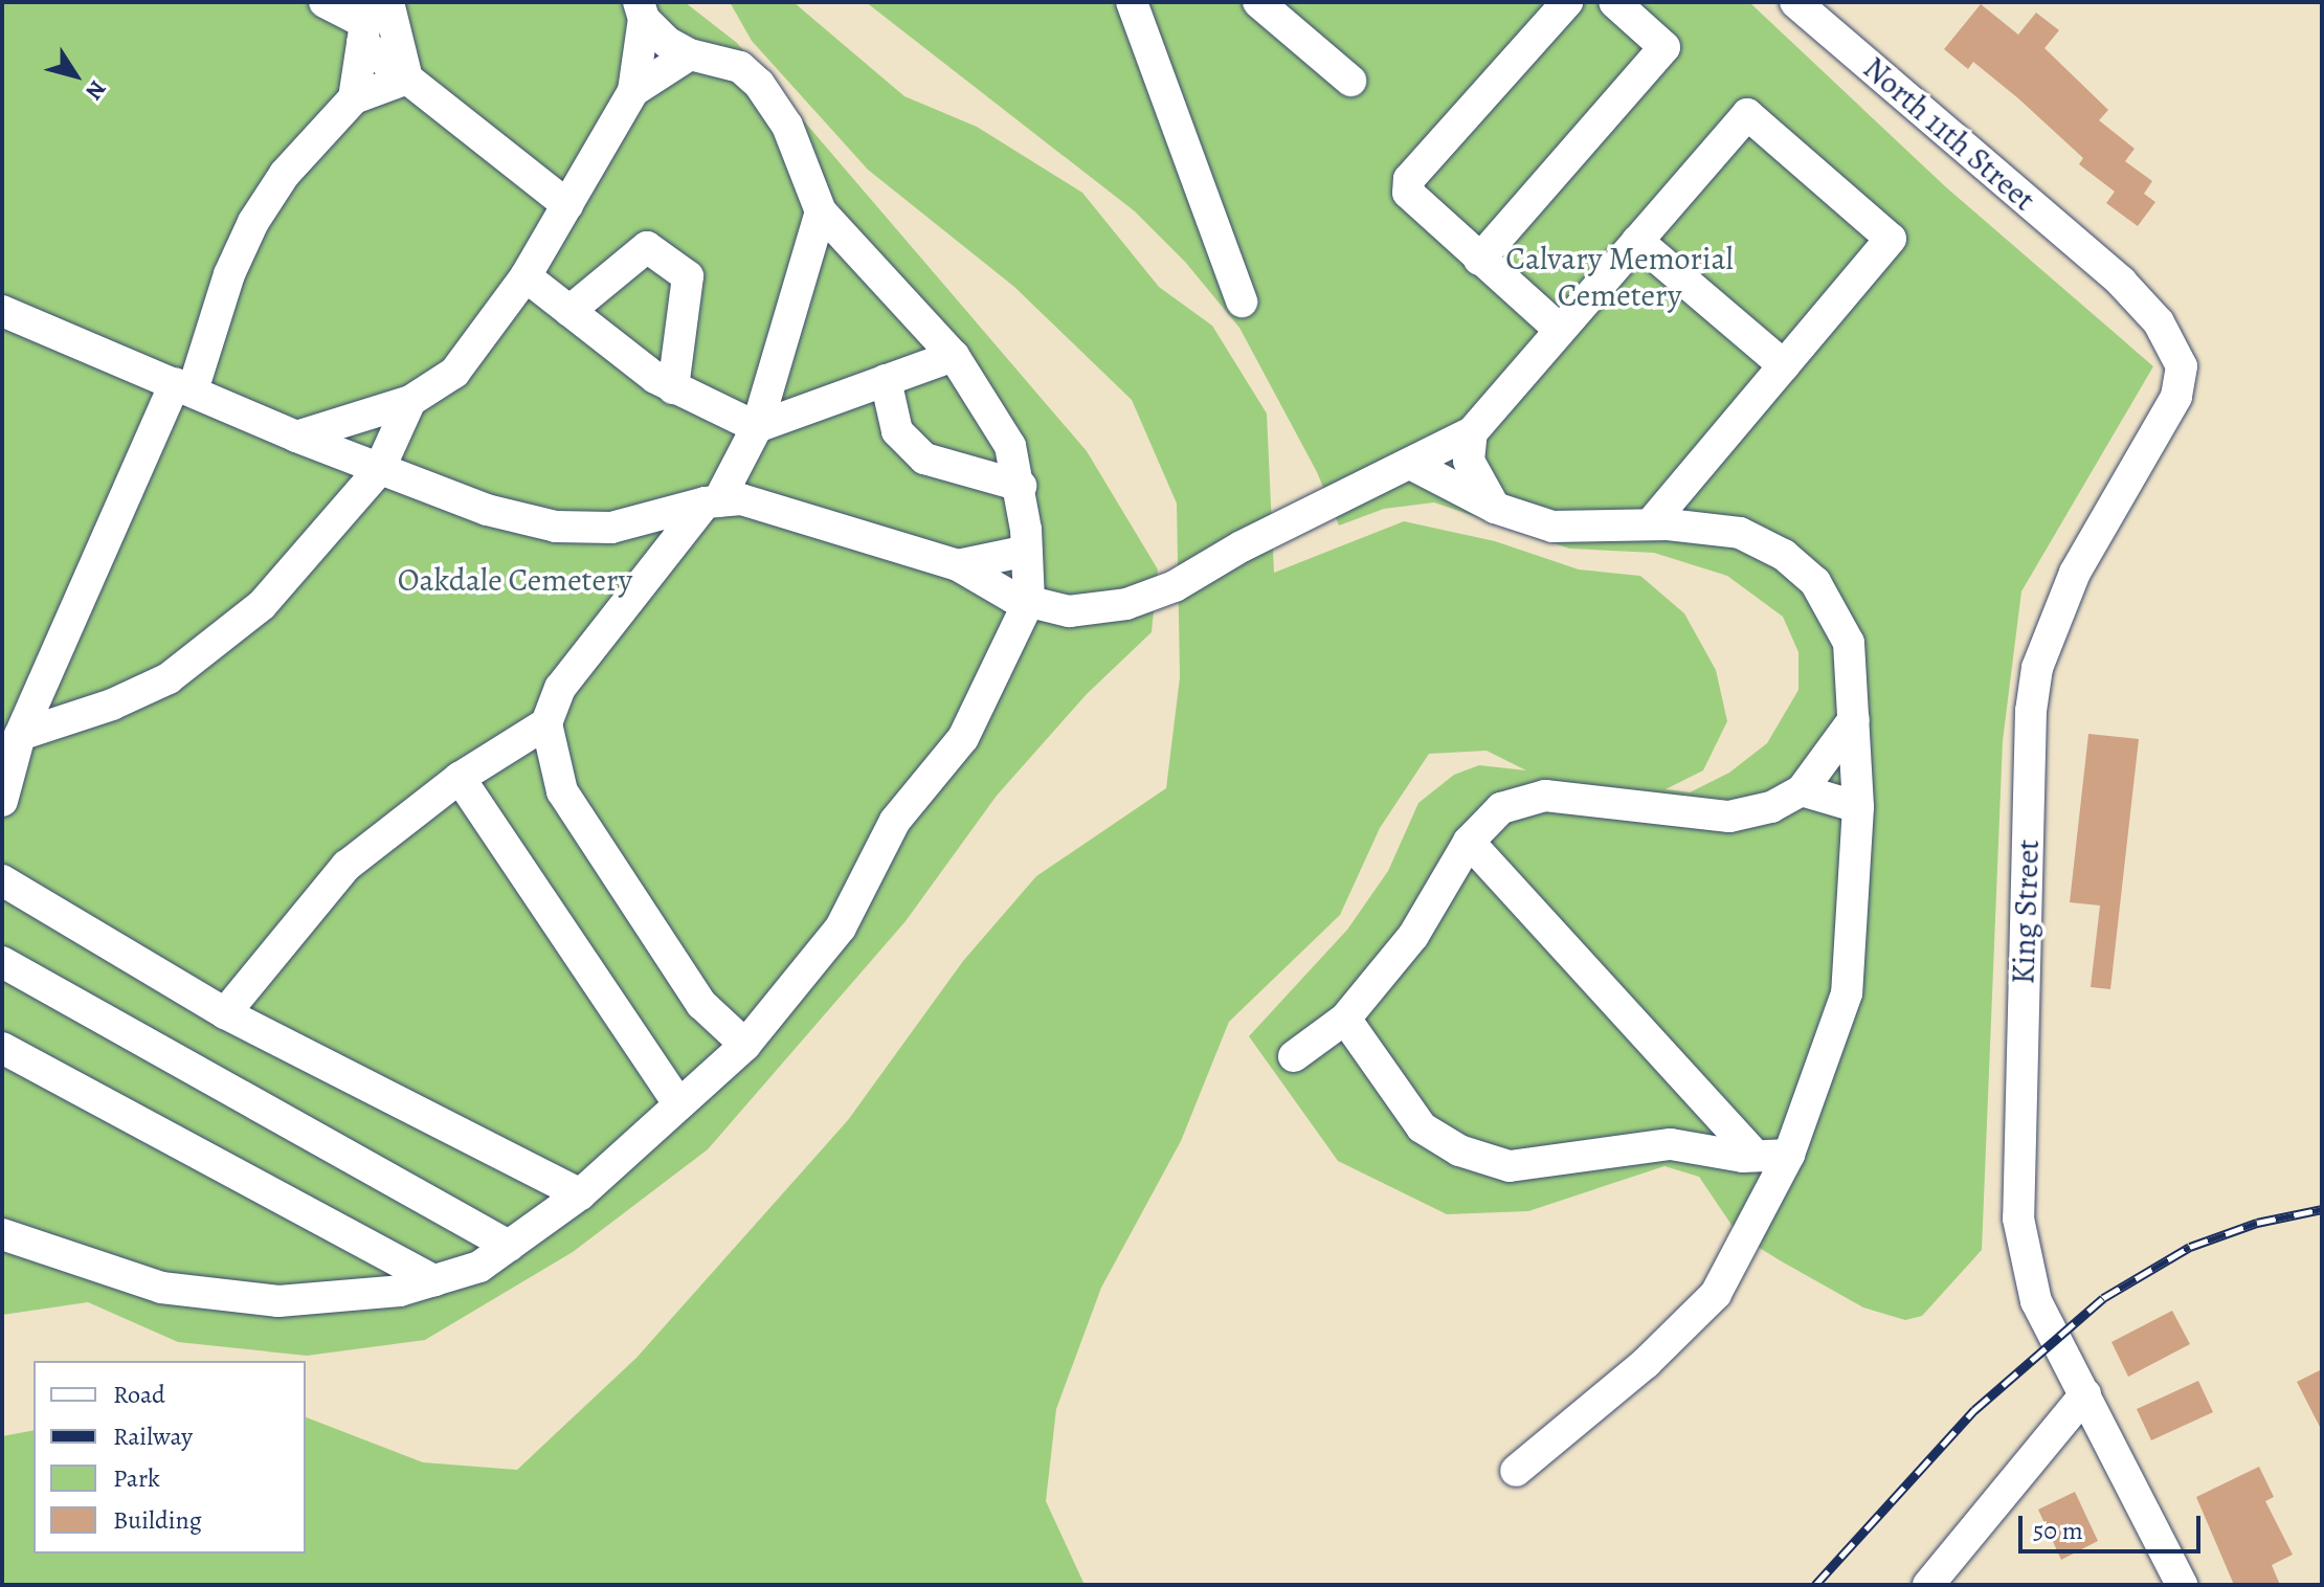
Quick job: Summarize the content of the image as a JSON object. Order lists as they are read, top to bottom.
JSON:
{
  "streets": {
    "street": ["North 11th Street", "King Street"]
  },
  "crossings": [
    ["North 11th Street", "King Street"]
  ],
  "parks": ["Calvary Memorial Cemetery", "Oakdale Cemetery"],
  "legend": [
    "Road",
    "Railway",
    "Park",
    "Building"
  ],
  "scale_bar": "50 m",
  "north": "bottom right"
}
